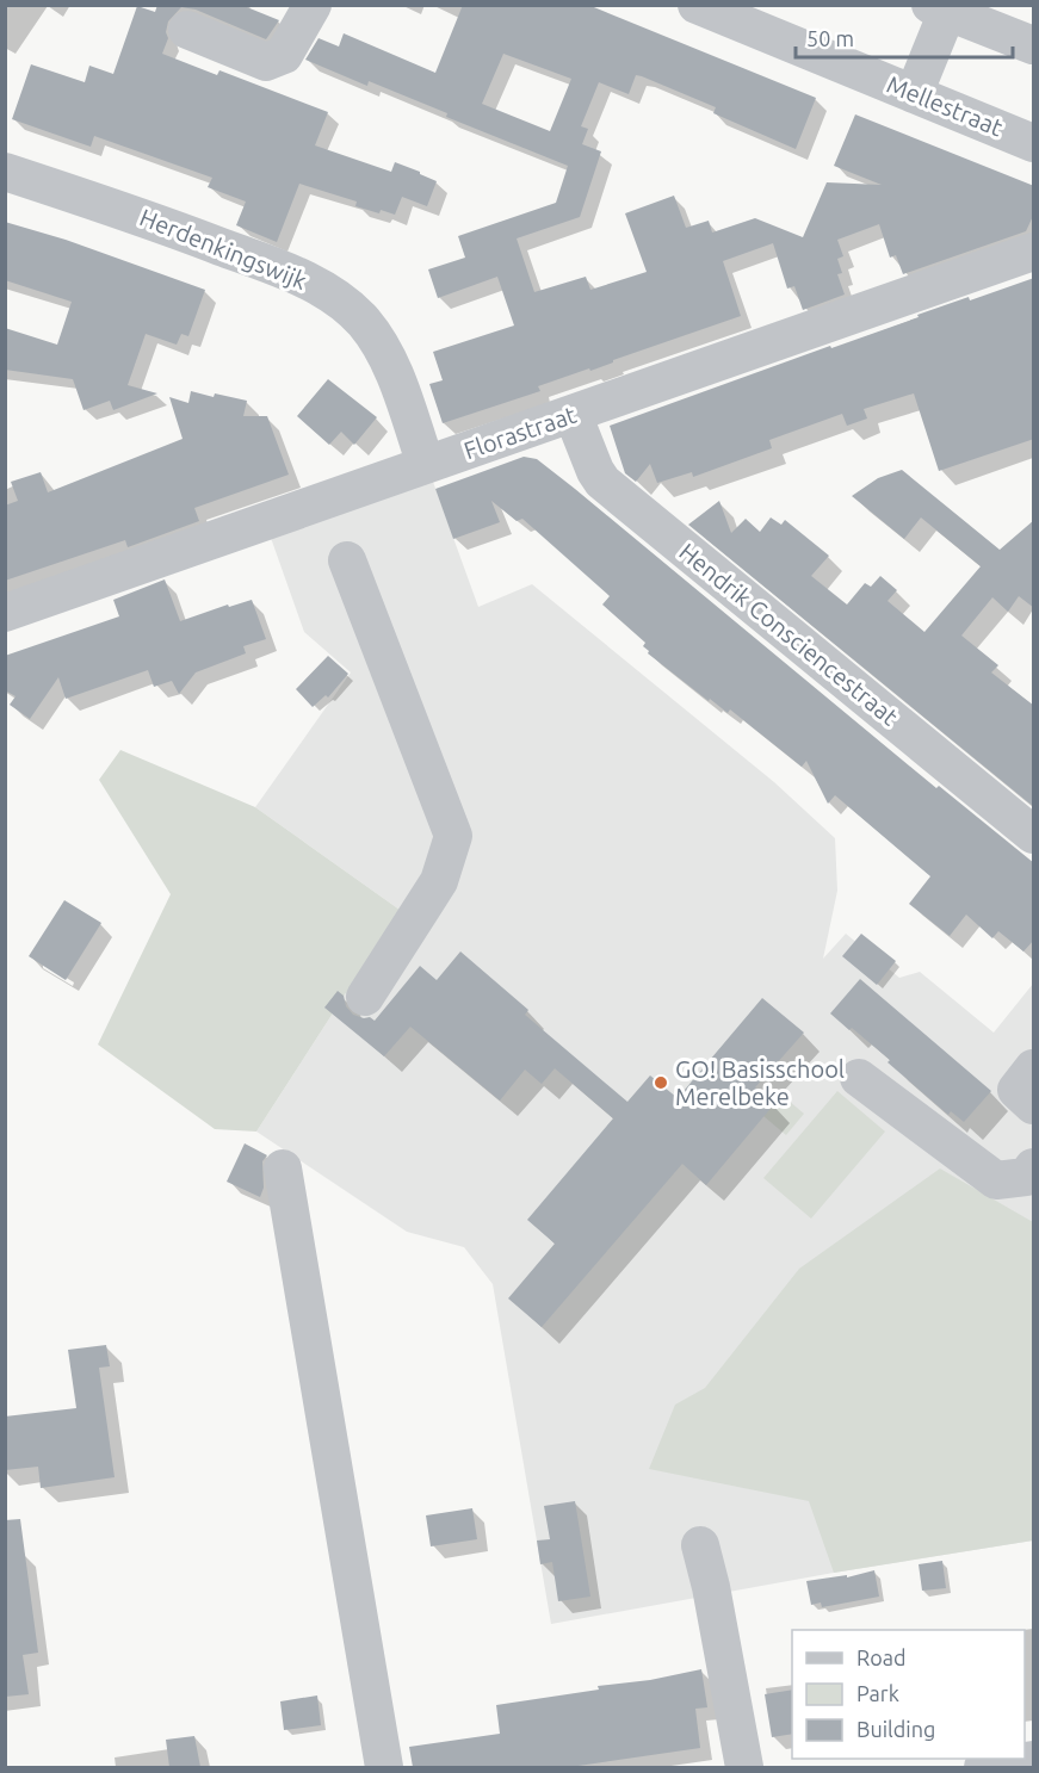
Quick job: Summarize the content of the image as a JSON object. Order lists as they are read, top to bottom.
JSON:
{
  "streets": {
    "street": [
      "Mellestraat",
      "Herdenkingswijk",
      "Florastraat",
      "Hendrik Consciencestraat"
    ]
  },
  "crossings": [
    ["Herdenkingswijk", "Florastraat"],
    ["Florastraat", "Hendrik Consciencestraat"]
  ],
  "places": ["GO! Basisschool Merelbeke"],
  "legend": ["Road", "Park", "Building"],
  "scale_bar": "50 m"
}
